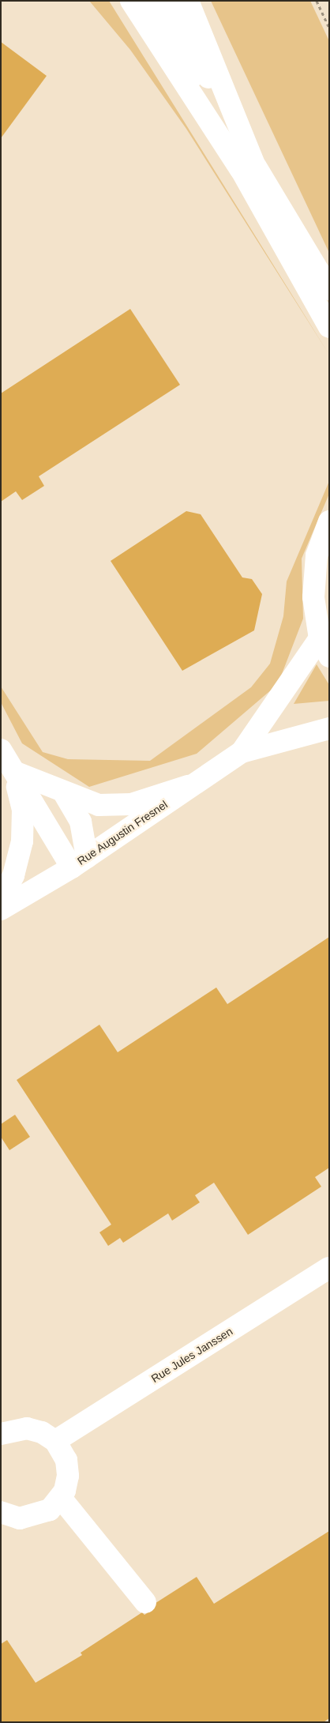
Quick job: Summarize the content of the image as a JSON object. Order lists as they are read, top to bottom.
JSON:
{
  "streets": {
    "main road": ["Rue Augustin Fresnel", "Rue Jules Janssen"]
  }
}
